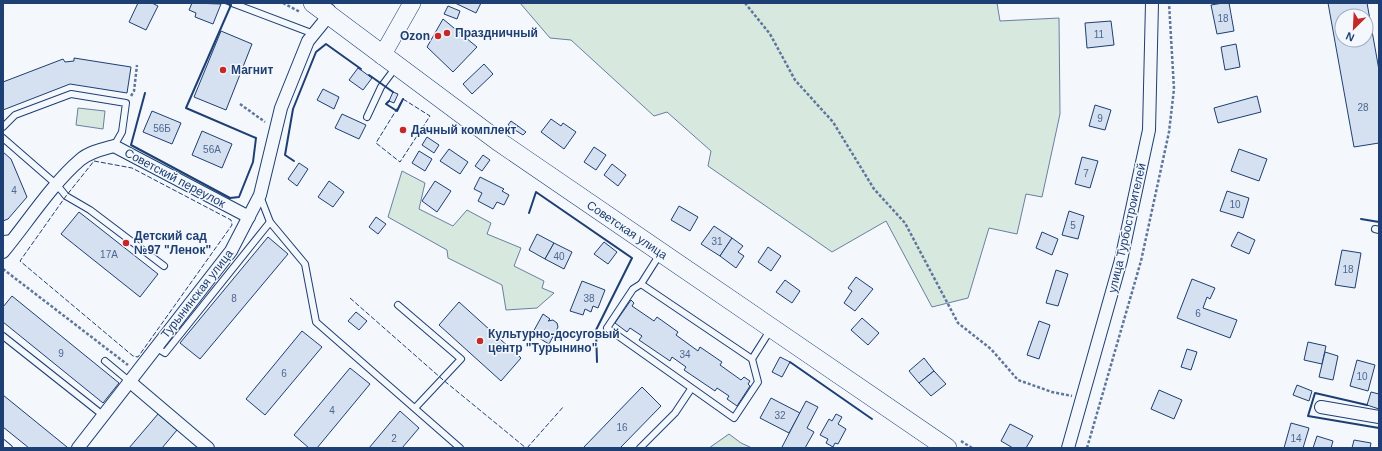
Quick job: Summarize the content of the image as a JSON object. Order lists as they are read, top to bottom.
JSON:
{
  "streets": {
    "main road": ["Советская улица"],
    "street": ["Советский переулок", "улица Турбостроителей", "Турынинская улица"]
  },
  "crossings": [
    ["Советский переулок", "Турынинская улица"],
    ["Советская улица", "Турынинская улица"]
  ],
  "places": [
    "Праздничный",
    "Ozon",
    "Магнит",
    "Дачный комплект",
    "Детский сад №97 \"Ленок\"",
    "Культурно-досуговый центр \"Турынино\""
  ],
  "house_numbers": [
    "18",
    "11",
    "28",
    "9",
    "56Б",
    "56А",
    "7",
    "4",
    "10",
    "5",
    "31",
    "17А",
    "40",
    "18",
    "8",
    "38",
    "6",
    "9",
    "34",
    "6",
    "10",
    "4",
    "32",
    "16",
    "2",
    "14"
  ],
  "north": "bottom left"
}
